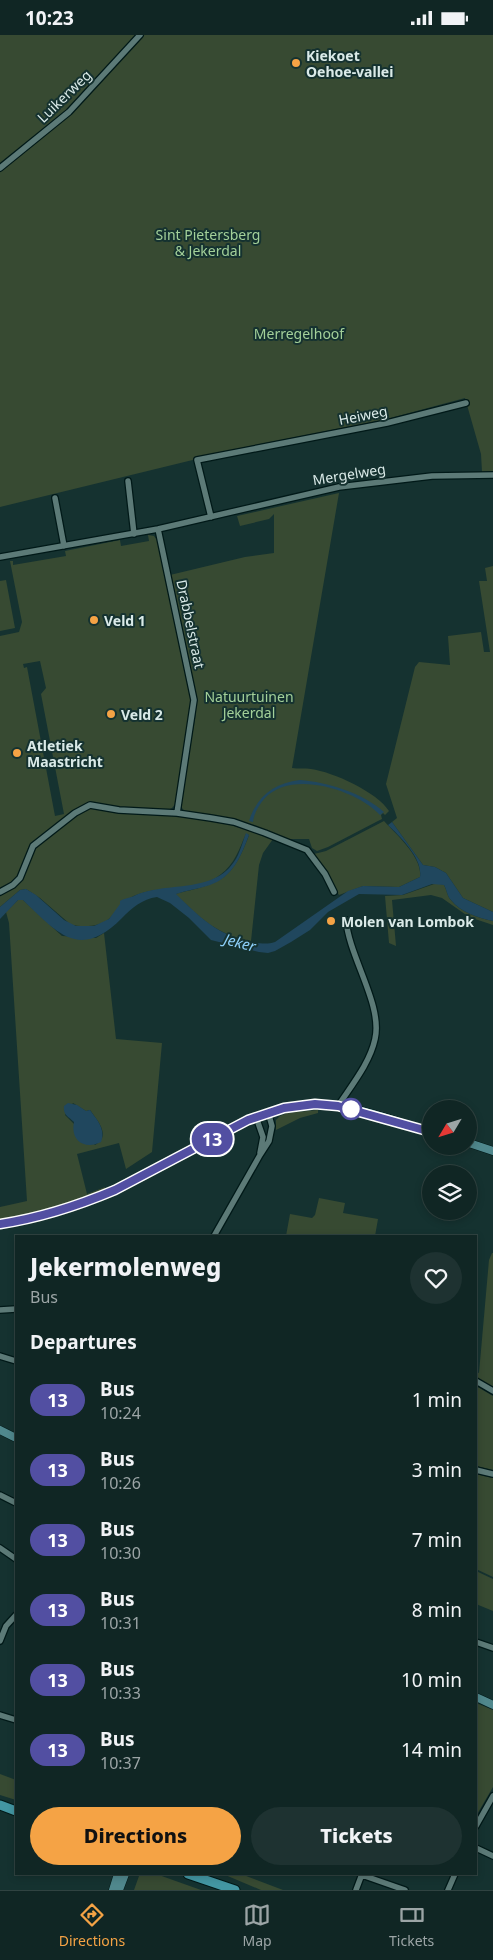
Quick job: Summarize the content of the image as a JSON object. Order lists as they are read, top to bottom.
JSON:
{
  "streets": {
    "street": [
      "Luikerweg",
      "Heiweg",
      "Mergelweg",
      "Drabbelstraat"
    ]
  },
  "crossings": [
    ["Heiweg", "Mergelweg"],
    ["Mergelweg", "Drabbelstraat"]
  ],
  "water": ["Jeker"],
  "parks": ["Sint Pietersberg & Jekerdal", "Merregelhoof", "Natuurtuinen Jekerdal"],
  "places": [
    "Kiekoet Oehoe-vallei",
    "Veld 1",
    "Veld 2",
    "Atletiek Maastricht",
    "Molen van Lombok"
  ],
  "lines": ["bus line 13"],
  "north": "bottom left",
  "page": {
    "status": "10:23",
    "on_map": "13",
    "heading": [
      ["Jekermolenweg", "Bus"],
      "Departures"
    ],
    "list": [
      {
        "mark": "13",
        "name": "Bus",
        "note": "10:24",
        "value": "1 min"
      },
      {
        "mark": "13",
        "name": "Bus",
        "note": "10:26",
        "value": "3 min"
      },
      {
        "mark": "13",
        "name": "Bus",
        "note": "10:30",
        "value": "7 min"
      },
      {
        "mark": "13",
        "name": "Bus",
        "note": "10:31",
        "value": "8 min"
      },
      {
        "mark": "13",
        "name": "Bus",
        "note": "10:33",
        "value": "10 min"
      },
      {
        "mark": "13",
        "name": "Bus",
        "note": "10:37",
        "value": "14 min"
      }
    ],
    "buttons": ["Directions", "Tickets"],
    "tabs": ["Directions", "Map", "Tickets"]
  }
}
